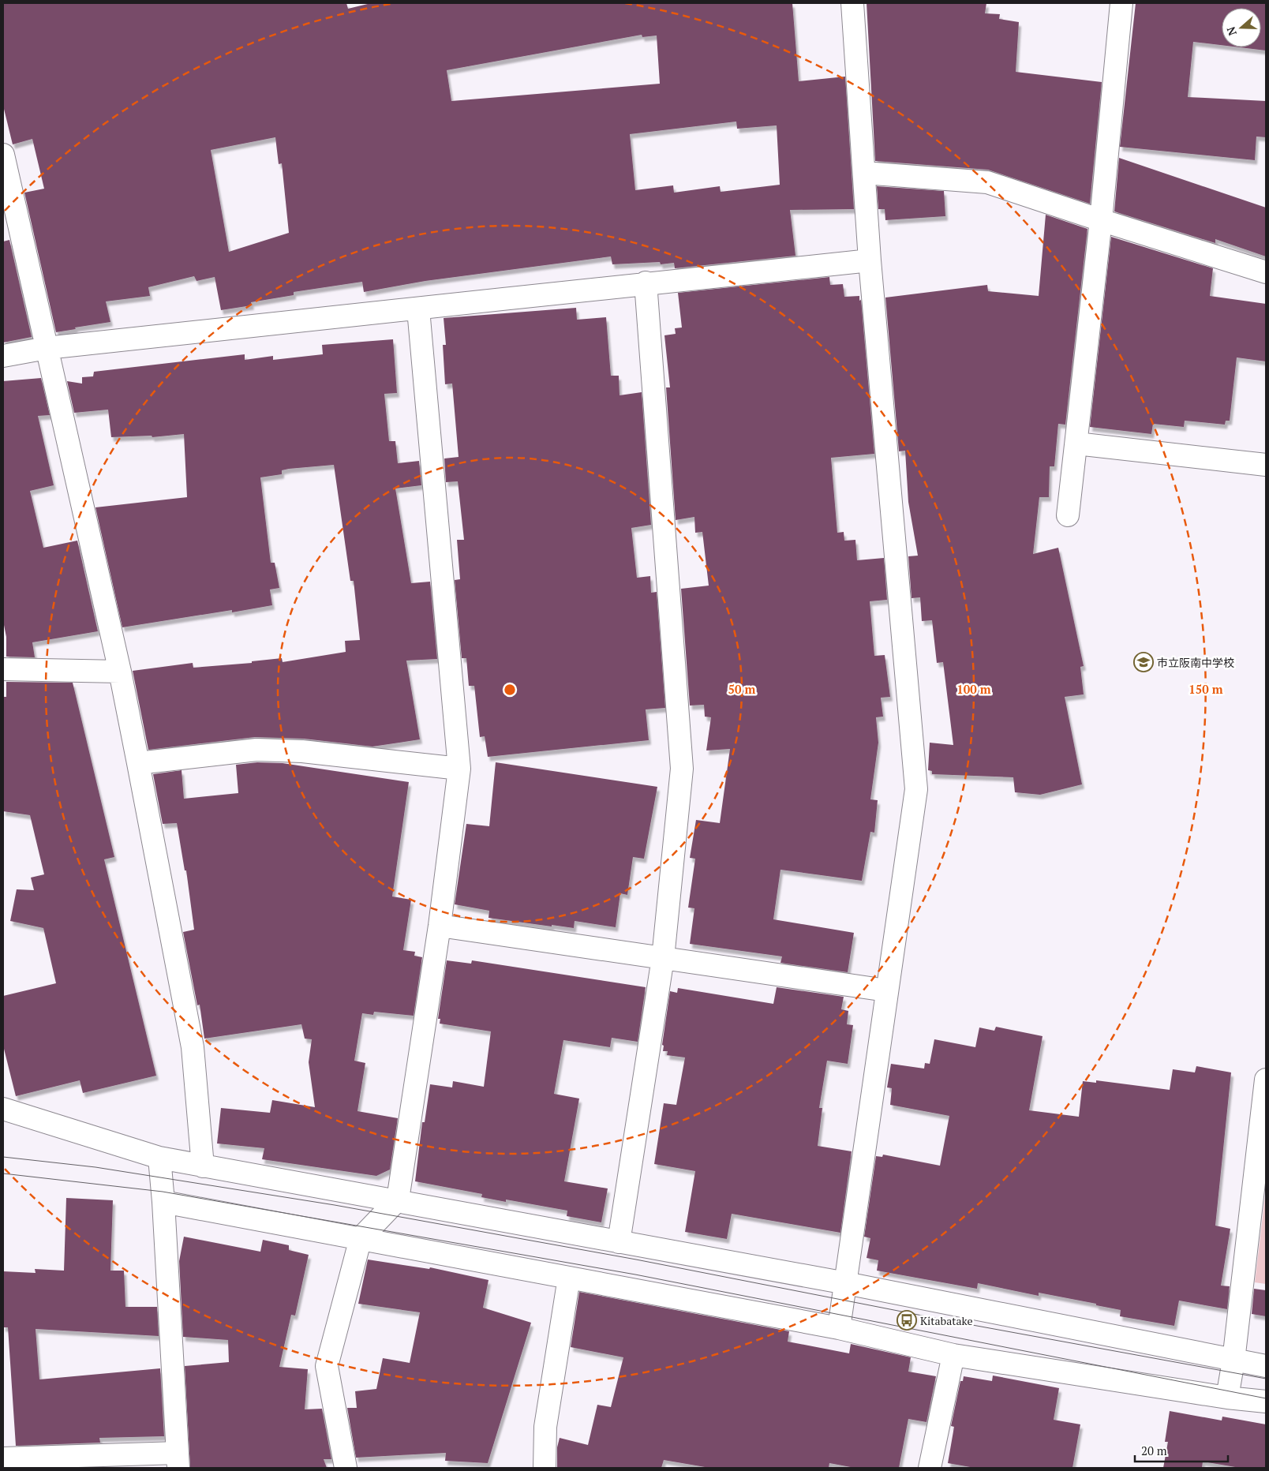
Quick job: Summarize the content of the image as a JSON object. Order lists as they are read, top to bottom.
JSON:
{
  "places": {
    "school or university": ["市立阪南中学校"],
    "bus stop": ["Kitabatake"]
  },
  "scale_bar": "20 m",
  "north": "left",
  "rings": ["50 m", "100 m", "150 m"]
}
